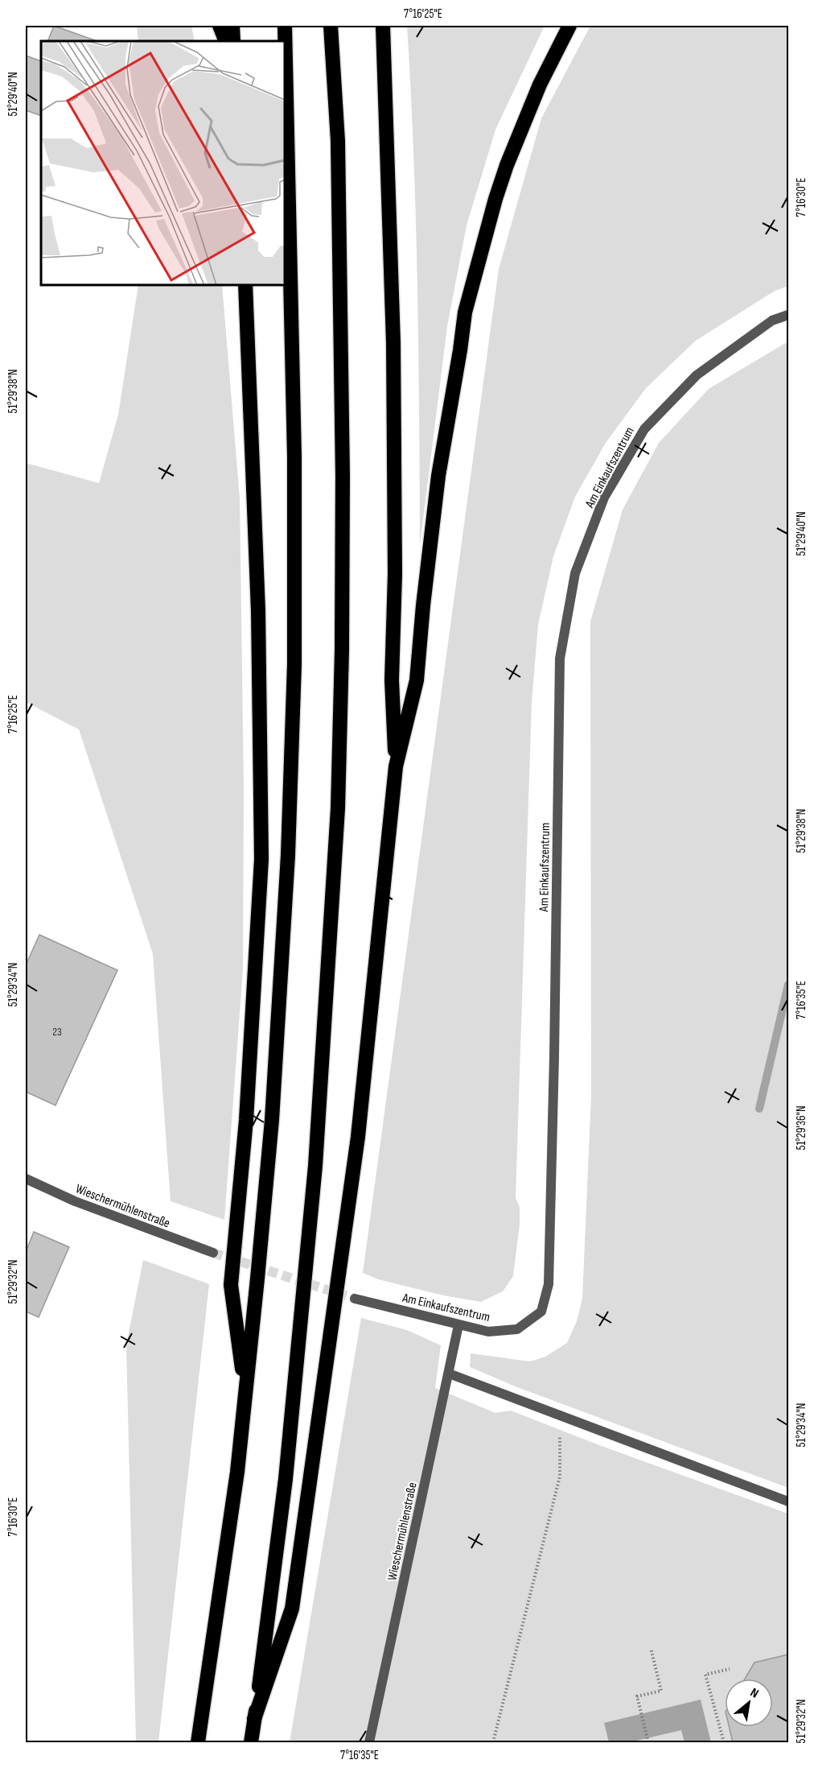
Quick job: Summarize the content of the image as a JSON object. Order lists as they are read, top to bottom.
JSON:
{
  "streets": {
    "street": ["Am Einkaufszentrum", "Wieschermühlenstraße"]
  },
  "crossings": [
    ["Am Einkaufszentrum", "Wieschermühlenstraße"]
  ],
  "house_numbers": ["23"],
  "north": "top right",
  "coordinates": [
    "7°16'25\"E",
    "51°29'40\"N",
    "7°16'30\"E",
    "51°29'38\"N",
    "51°29'34\"N",
    "7°16'35\"E",
    "51°29'36\"N",
    "51°29'32\"N"
  ]
}
